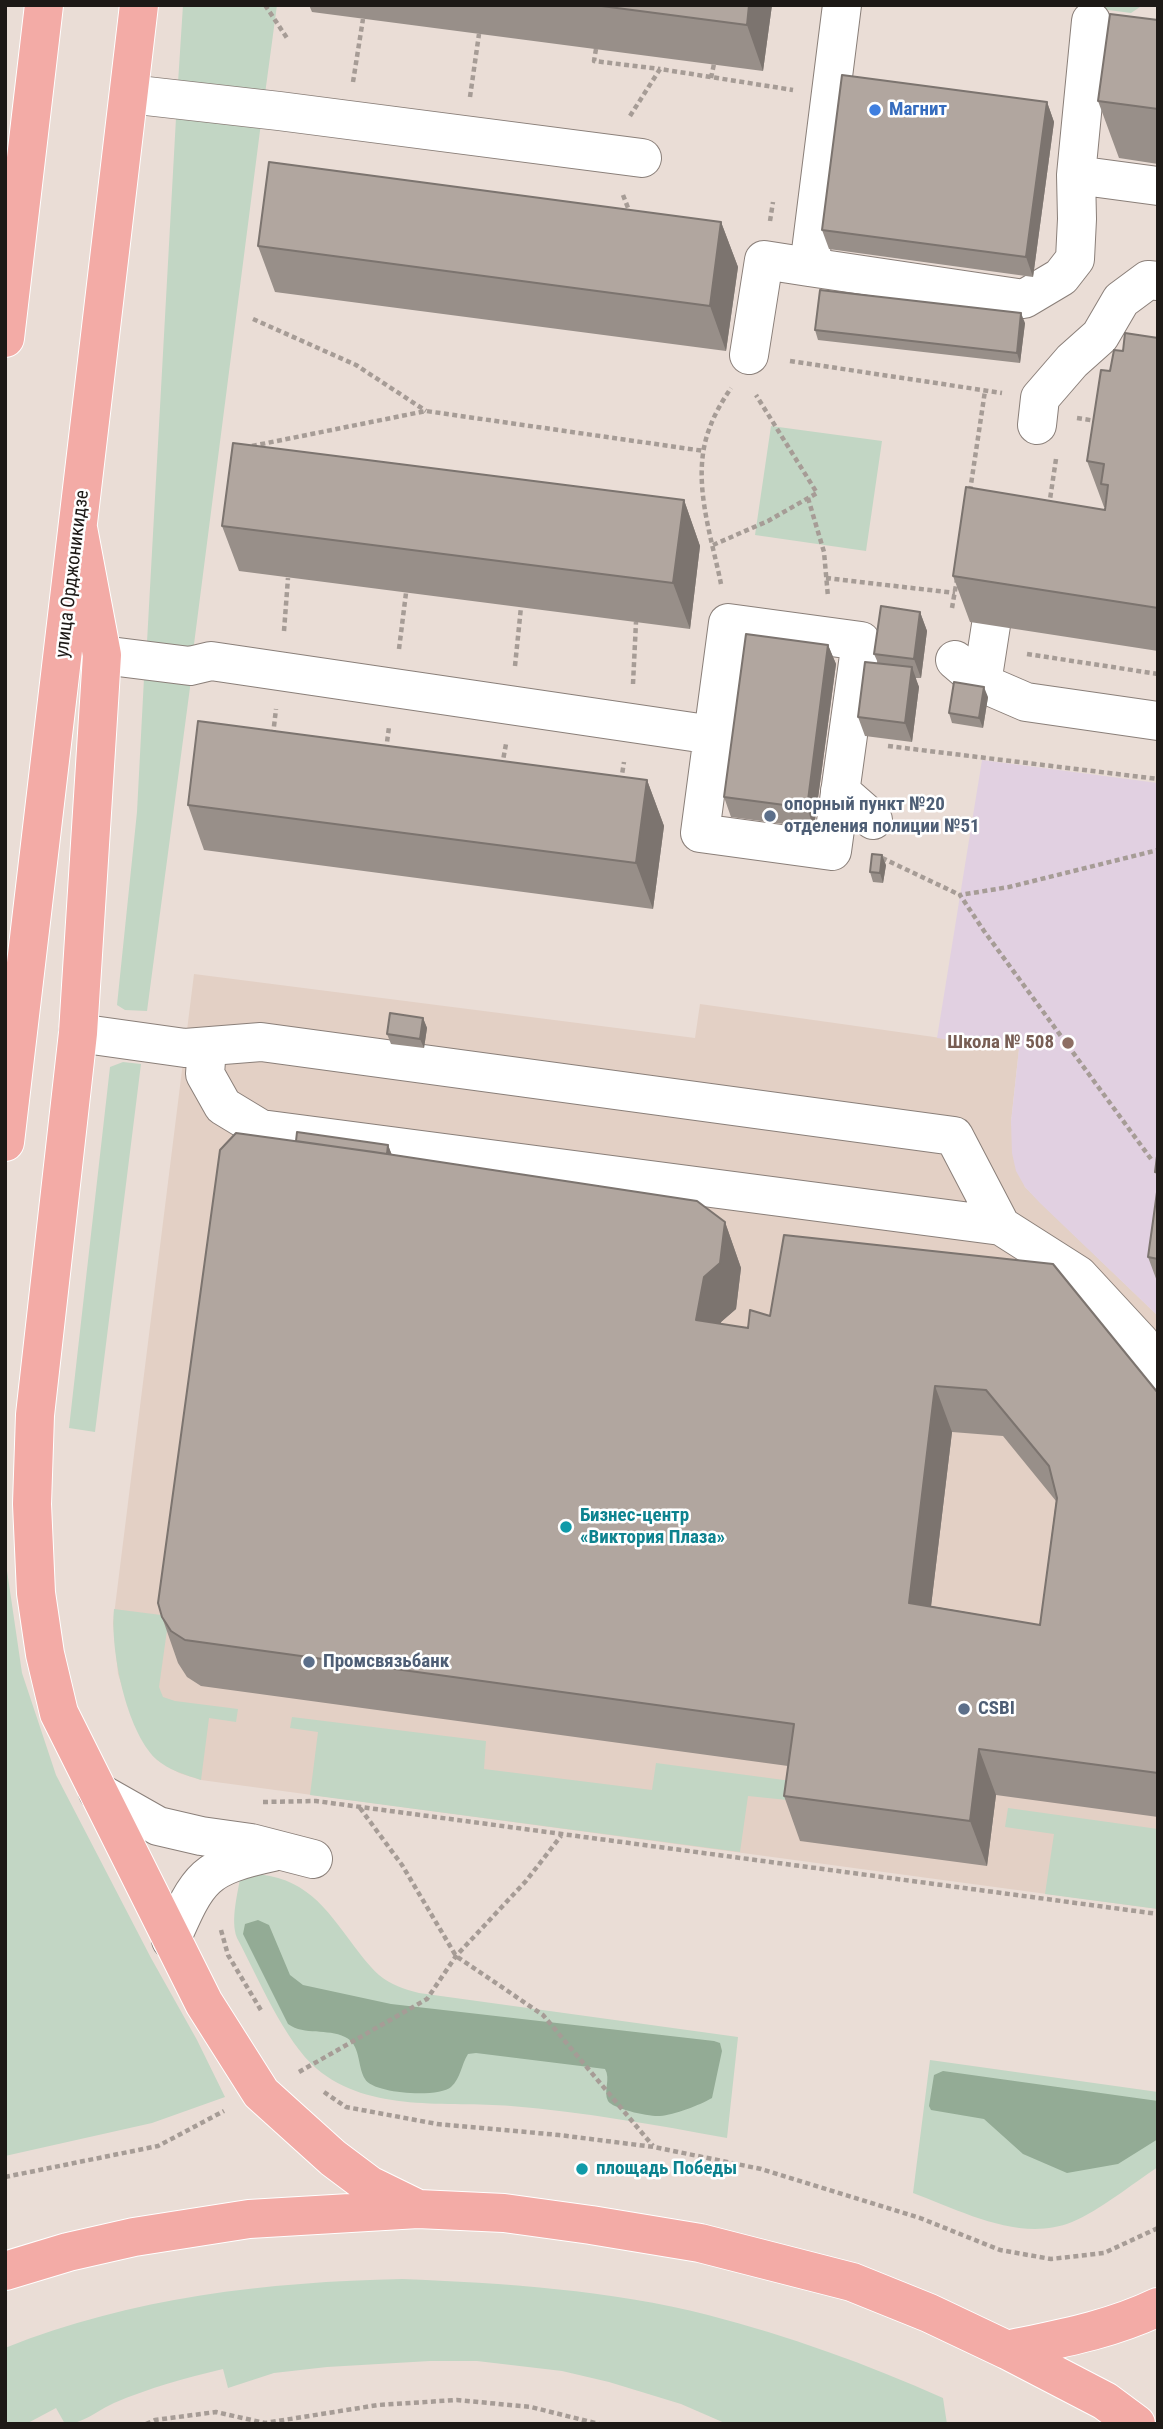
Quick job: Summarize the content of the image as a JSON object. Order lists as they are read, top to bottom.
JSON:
{
  "streets": {
    "main road": ["улица Орджоникидзе"]
  },
  "places": [
    "Магнит",
    "опорный пункт №20 отделения полиции №51",
    "Школа № 508",
    "Бизнес-центр «Виктория Плаза»",
    "Промсвязьбанк",
    "CSBI",
    "площадь Победы"
  ]
}
